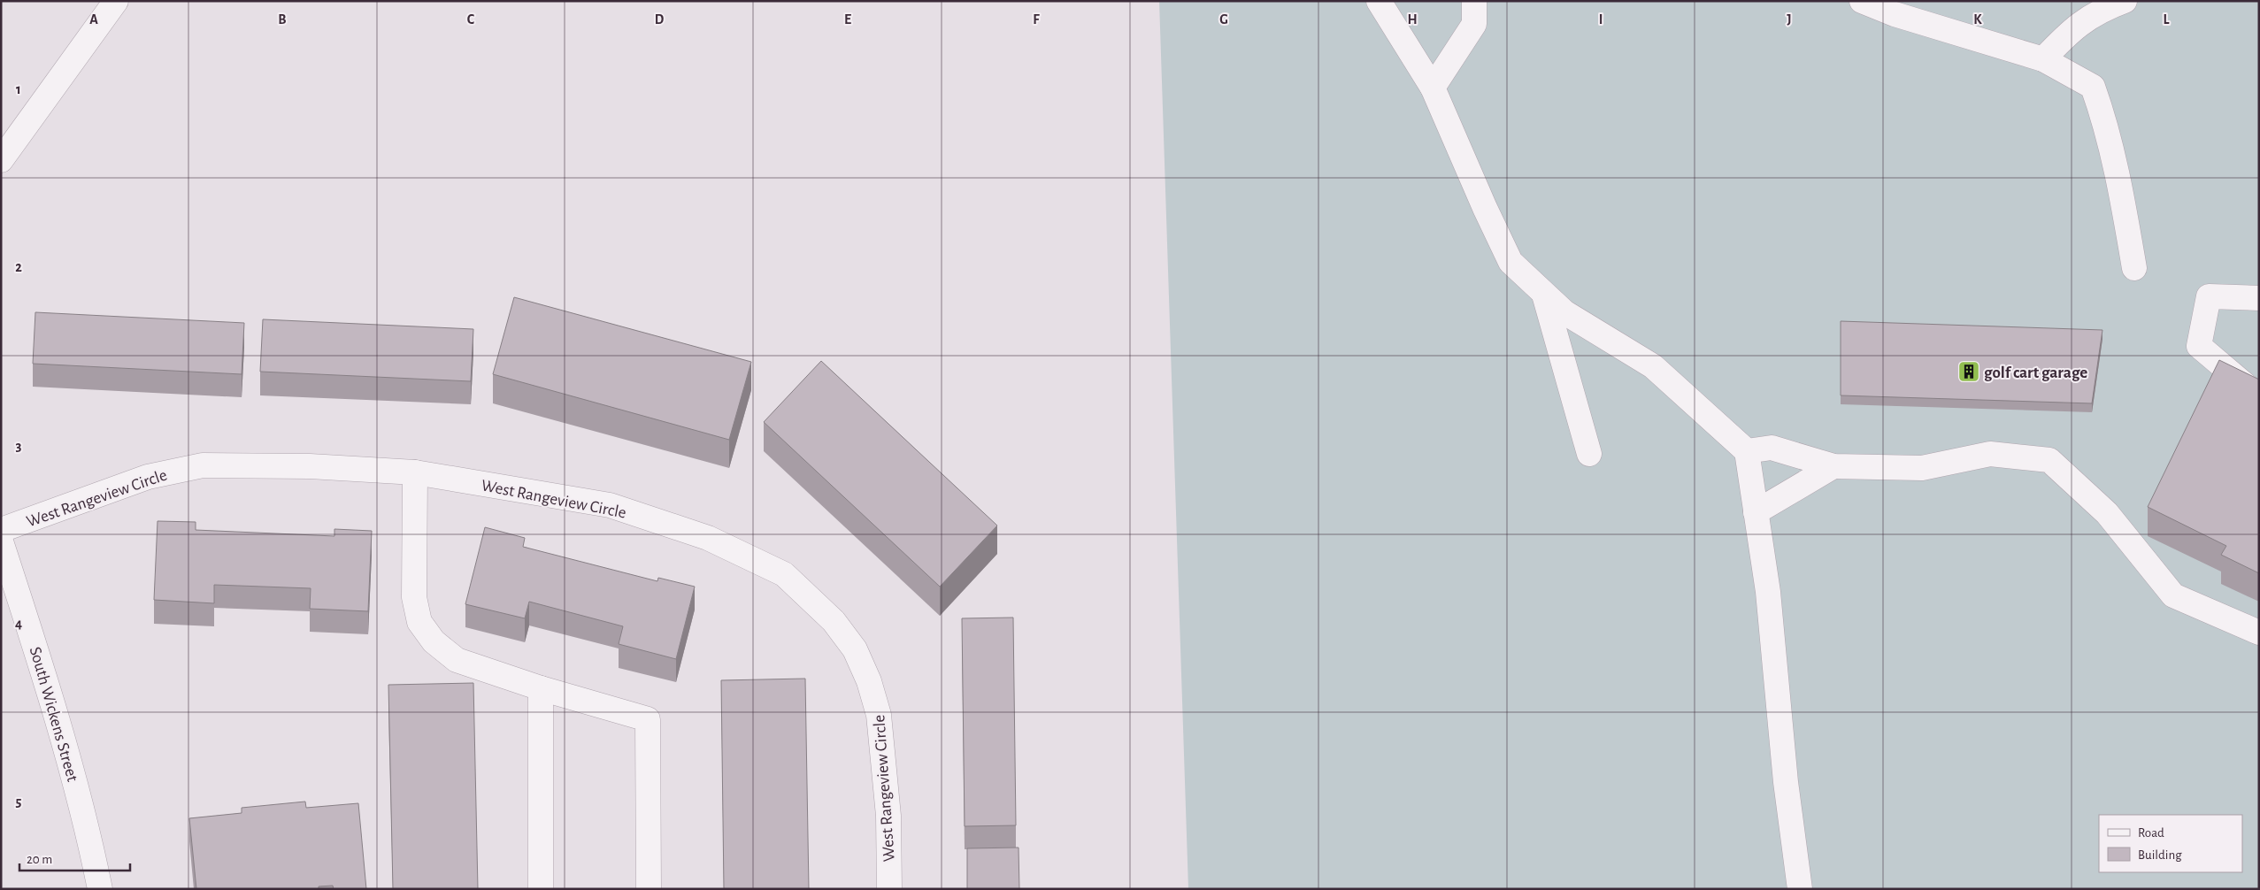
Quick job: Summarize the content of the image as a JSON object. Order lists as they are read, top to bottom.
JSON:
{
  "streets": {
    "street": ["West Rangeview Circle", "South Wickens Street"]
  },
  "places": {
    "building": ["golf cart garage"]
  },
  "legend": ["Road", "Building"],
  "scale_bar": "20 m",
  "grid": {
    "columns": [
      "A",
      "B",
      "C",
      "D",
      "E",
      "F",
      "G",
      "H",
      "I",
      "J",
      "K",
      "L"
    ],
    "rows": [
      "1",
      "2",
      "3",
      "4",
      "5"
    ]
  }
}
